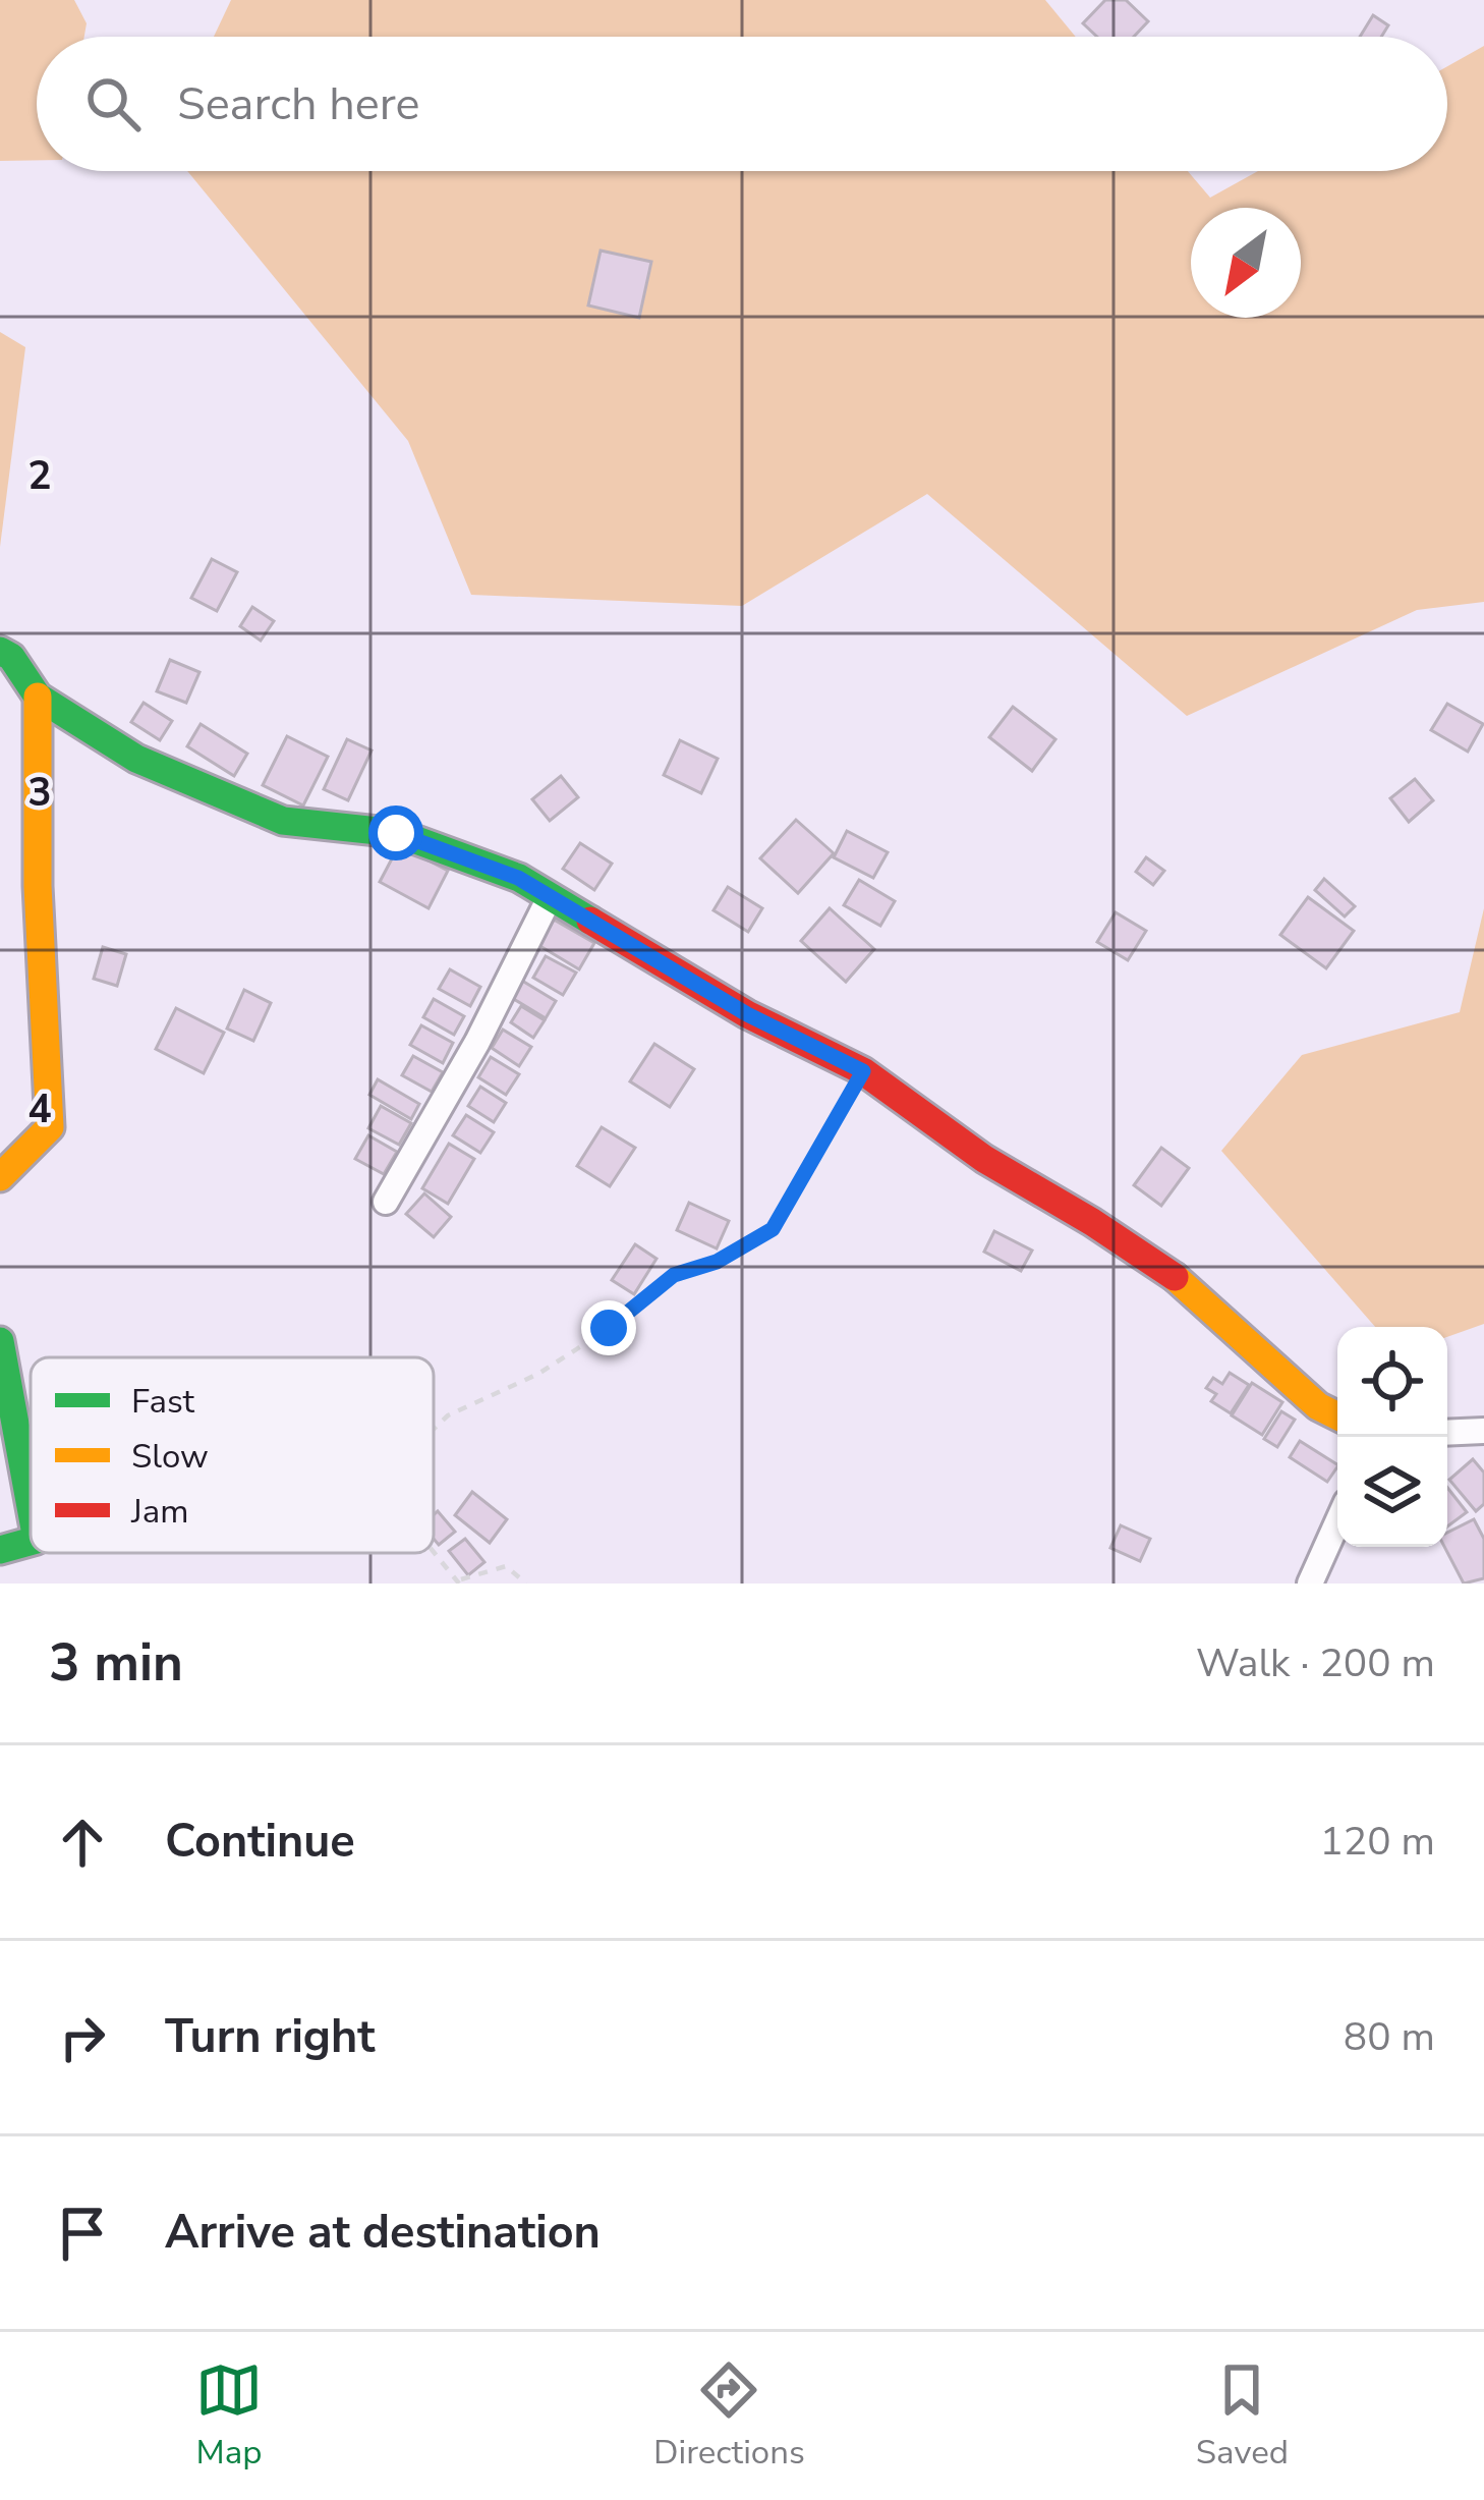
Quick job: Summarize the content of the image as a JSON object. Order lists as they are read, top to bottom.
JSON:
{
  "legend": ["Fast", "Slow", "Jam"],
  "north": "bottom left",
  "page": {
    "search": "Search here",
    "heading": ["3 min", "Walk · 200 m"],
    "list": [
      ["Continue", "120 m"],
      ["Turn right", "80 m"],
      "Arrive at destination"
    ],
    "nav": ["Map", "Directions", "Saved"]
  },
  "grid": {
    "rows": ["2", "3", "4"]
  }
}
